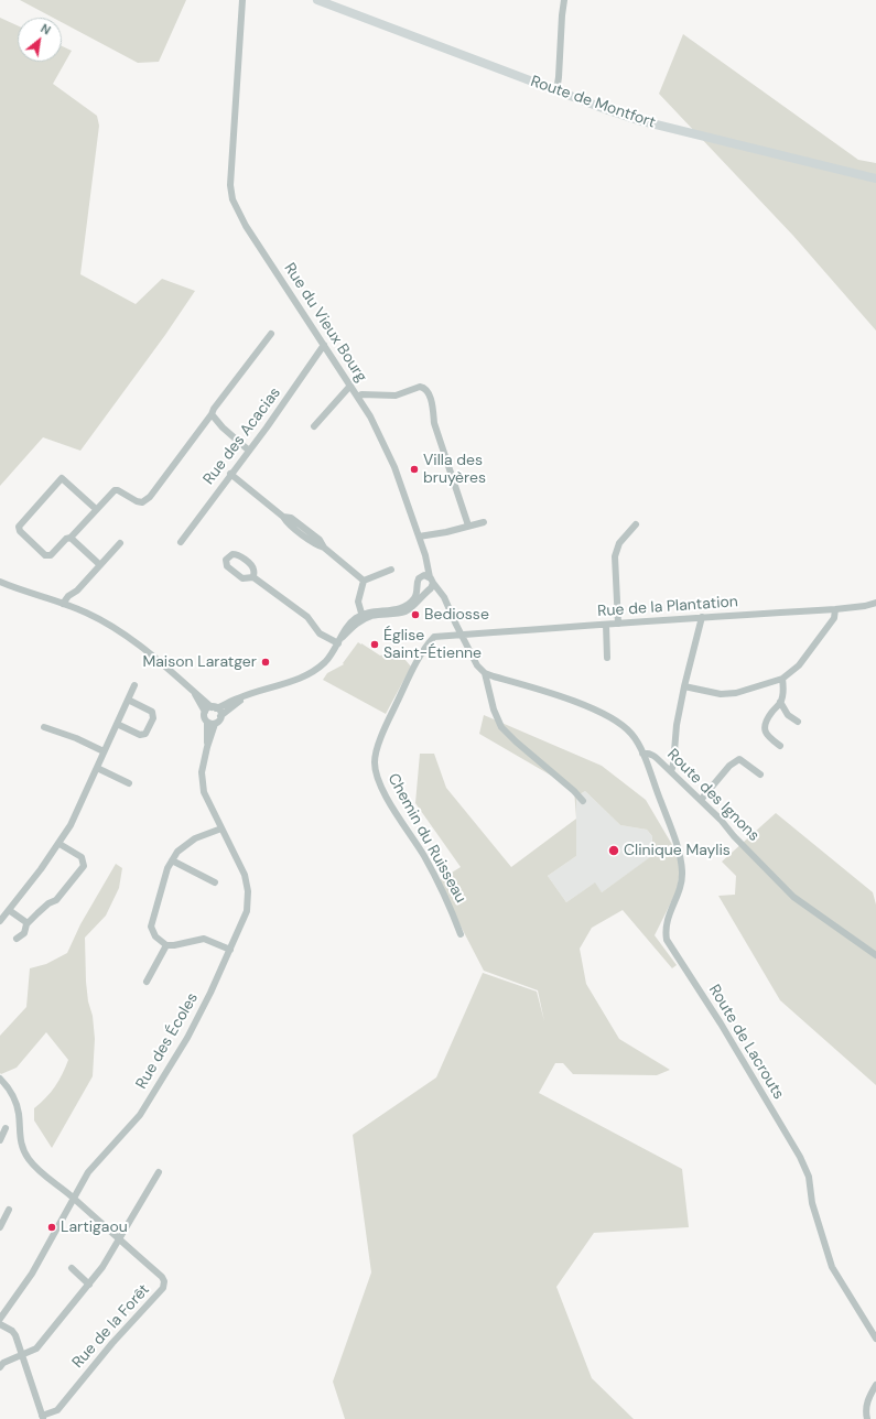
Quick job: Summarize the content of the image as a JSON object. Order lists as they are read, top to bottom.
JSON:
{
  "streets": {
    "main road": ["Route de Montfort"],
    "street": [
      "Rue du Vieux Bourg",
      "Rue des Acacias",
      "Rue de la Plantation",
      "Route des Ignons",
      "Chemin du Ruisseau",
      "Rue des Écoles",
      "Route de Lacrouts",
      "Rue de la Forêt"
    ]
  },
  "crossings": [
    ["Rue du Vieux Bourg", "Rue des Acacias"],
    ["Rue de la Plantation", "Chemin du Ruisseau"],
    ["Route des Ignons", "Route de Lacrouts"],
    ["Rue des Écoles", "Rue de la Forêt"]
  ],
  "places": [
    "Villa des bruyères",
    "Bediosse",
    "Église Saint-Étienne",
    "Maison Laratger",
    "Clinique Maylis",
    "Lartigaou"
  ],
  "north": "top right"
}
